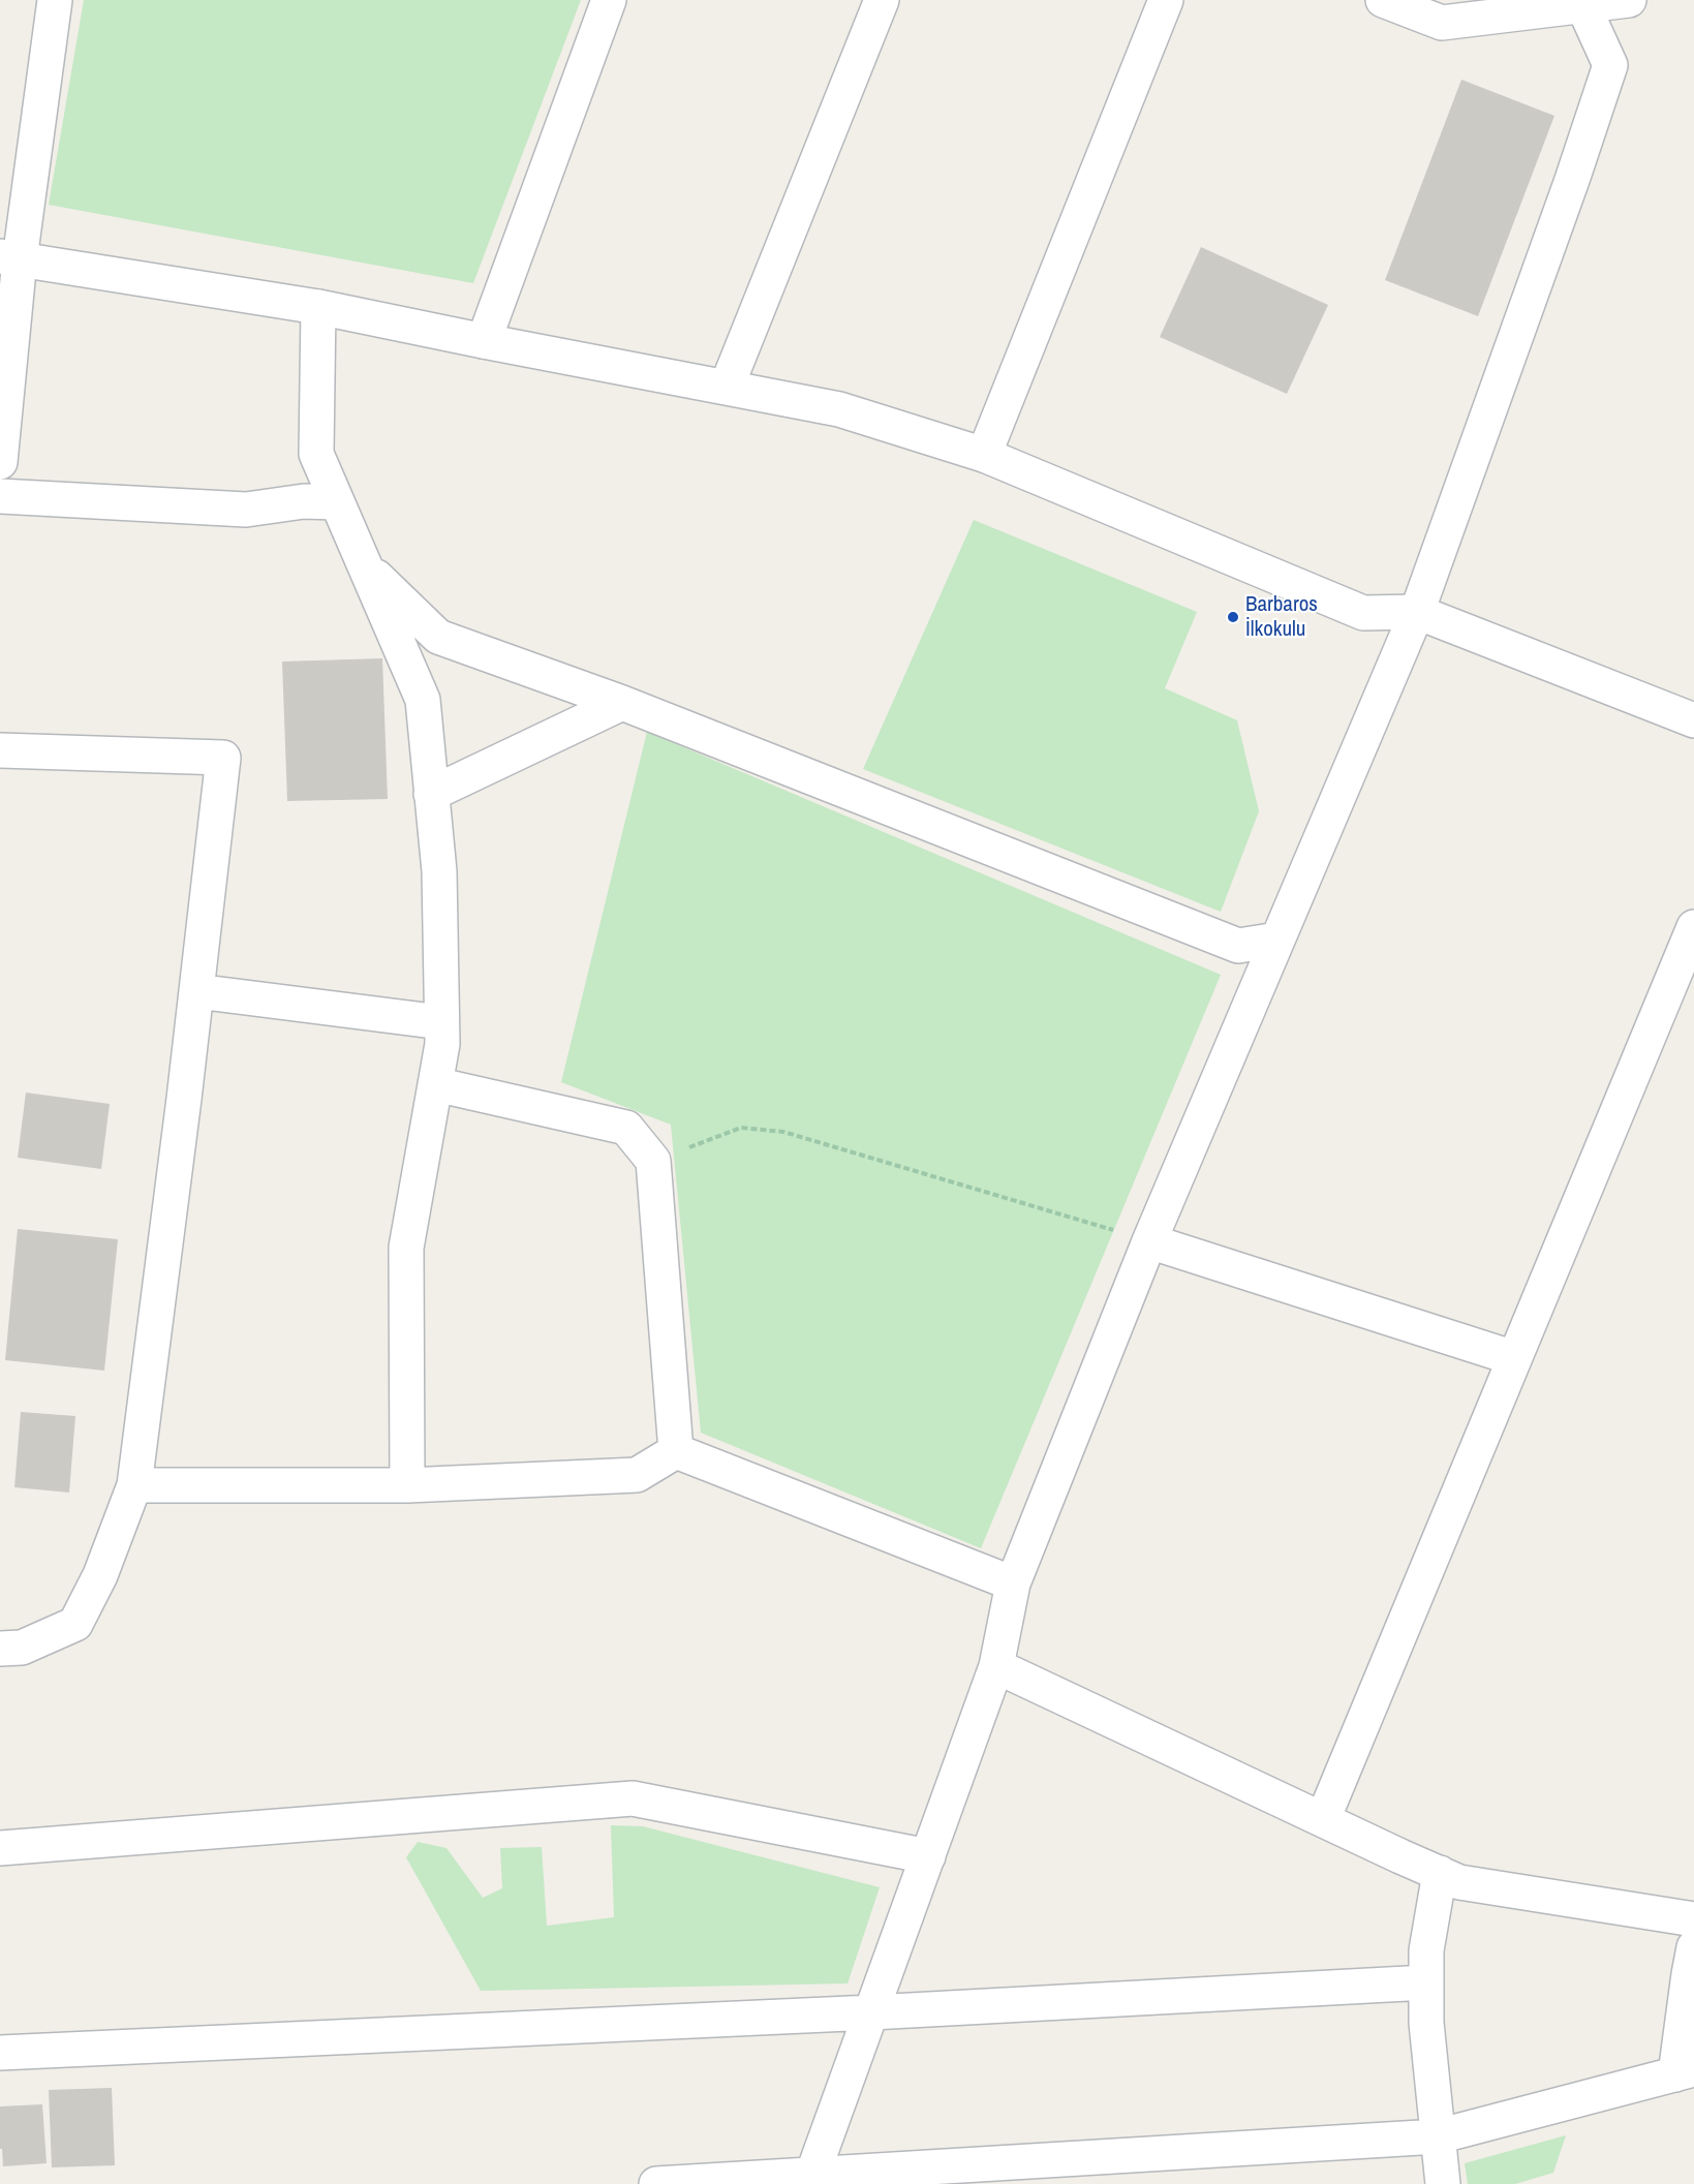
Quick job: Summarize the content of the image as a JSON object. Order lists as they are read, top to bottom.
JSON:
{
  "places": ["Barbaros İlkokulu"]
}
